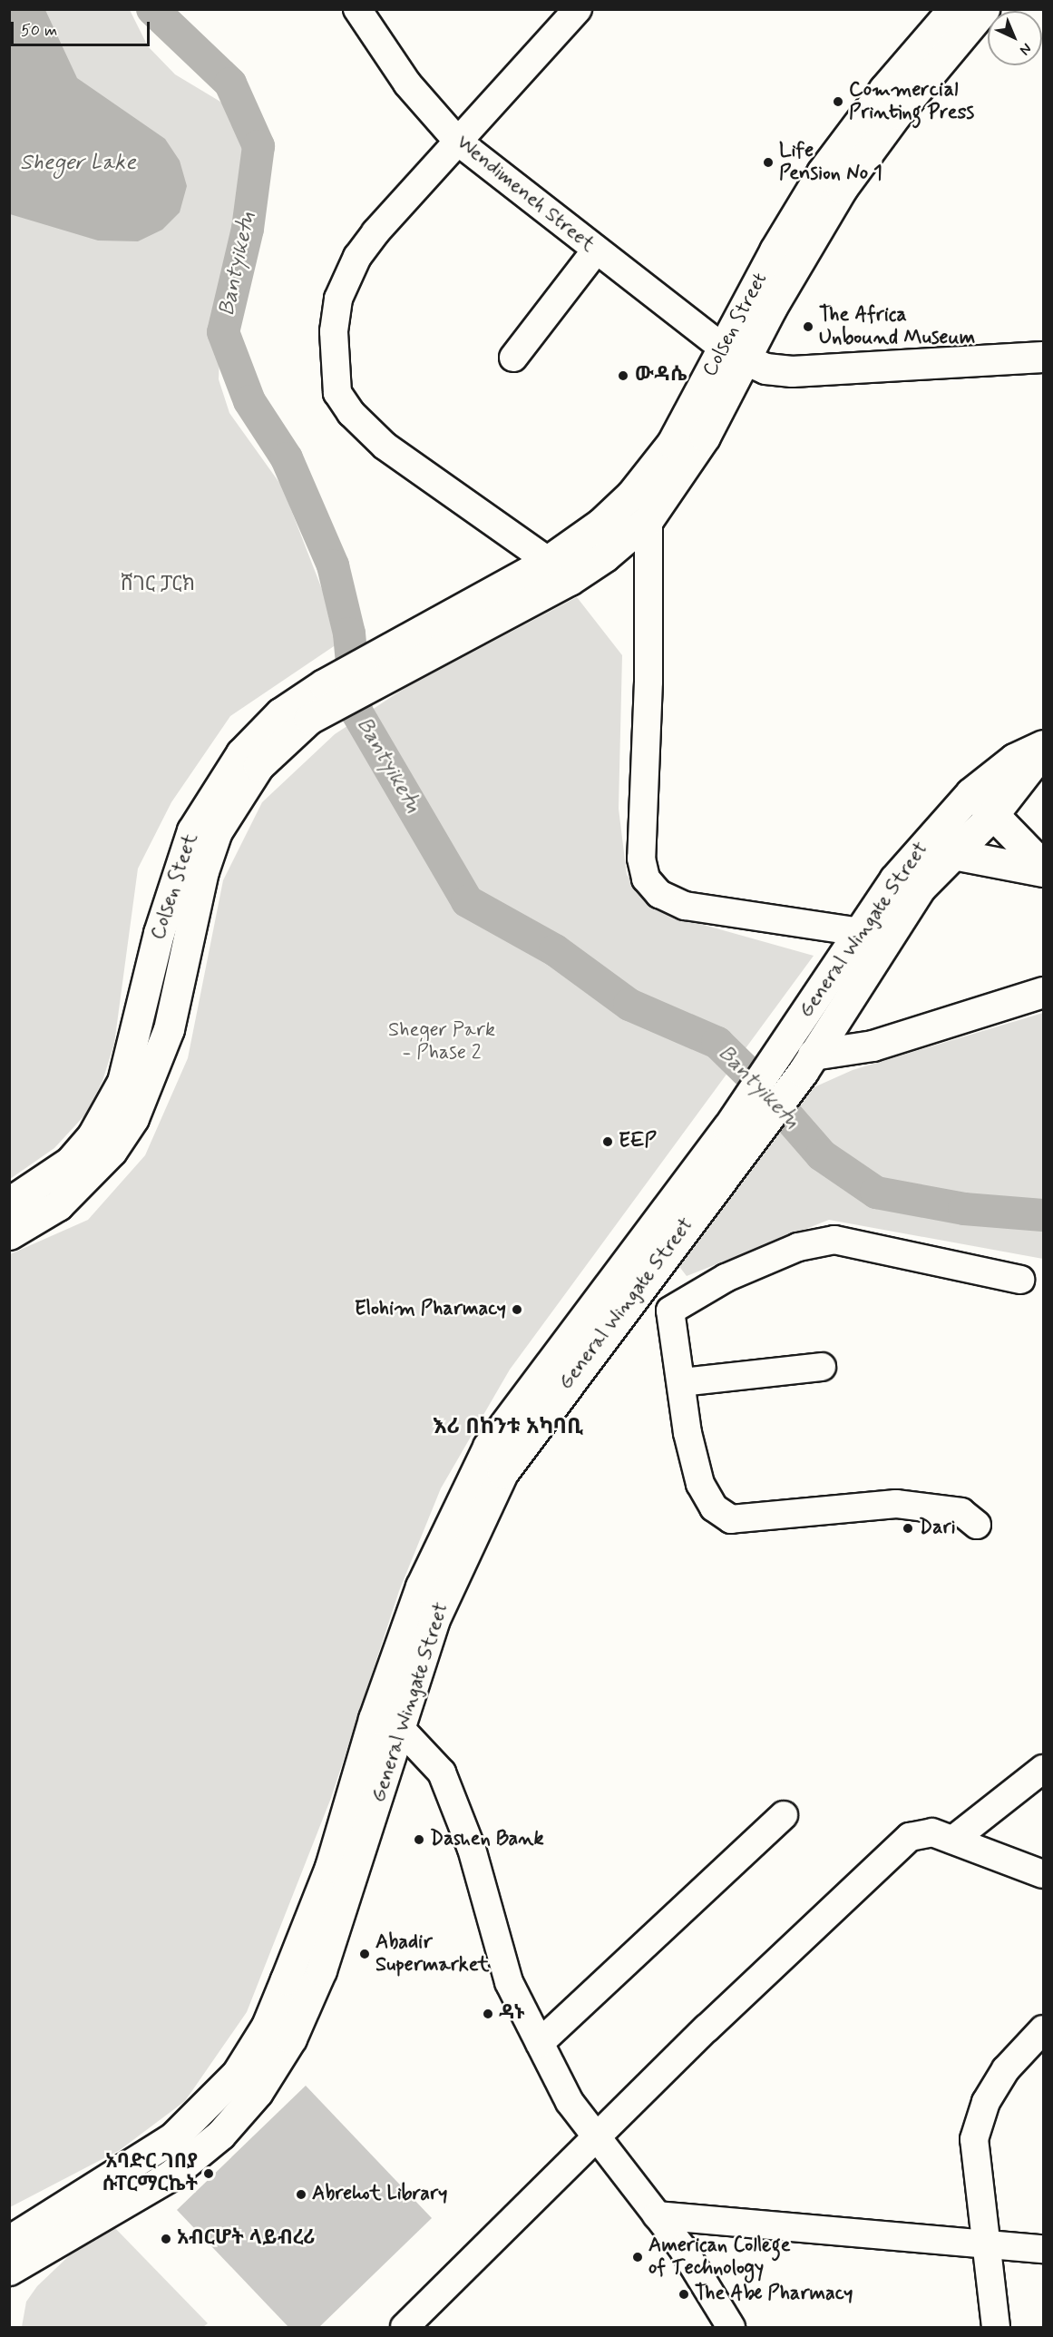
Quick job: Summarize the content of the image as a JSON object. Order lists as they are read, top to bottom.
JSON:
{
  "streets": {
    "main road": ["Colsen Street", "Colsen Steet", "General Wingate Street"],
    "street": ["Wendimeneh Street"]
  },
  "crossings": [
    ["Wendimeneh Street", "Colsen Street"],
    ["Colsen Street", "Colsen Steet"]
  ],
  "districts": ["እሪ በከንቱ አካባቢ"],
  "water": ["Sheger Lake", "Bantyiketu"],
  "parks": ["ሸገር ፓርክ", "Sheger Park - Phase 2"],
  "places": [
    "Commercial Printing Press",
    "Life Pension No 1",
    "The Africa Unbound Museum",
    "ውዳሴ",
    "EEP",
    "Elohim Pharmacy",
    "Dari",
    "Dashen Bank",
    "Abadir Supermarket",
    "ዳኑ",
    "አባድር ገበያ ሱፐርማርኬት",
    "Abrehot Library",
    "አብርሆት ላይብረሪ",
    "American College of Technology",
    "The Abe Pharmacy"
  ],
  "scale_bar": "50 m",
  "north": "bottom right"
}
